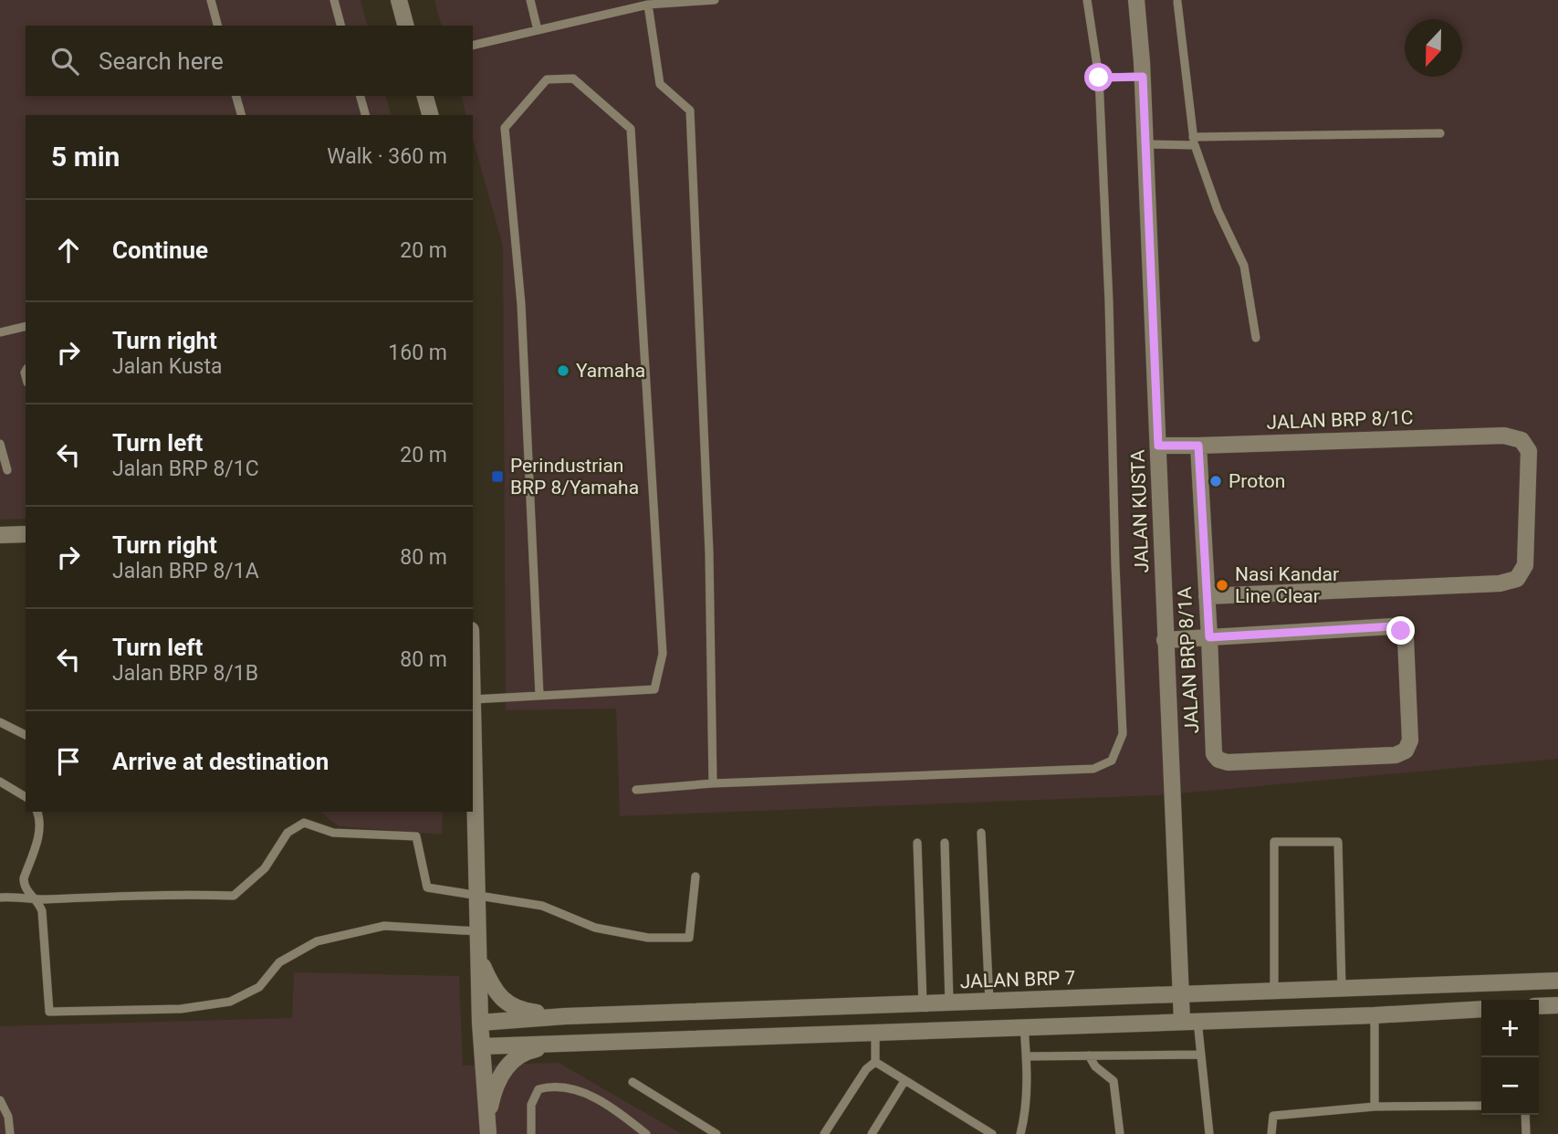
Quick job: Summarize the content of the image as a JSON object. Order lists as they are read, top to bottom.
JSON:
{
  "streets": {
    "main road": [
      "JALAN BRP 8/1C",
      "JALAN KUSTA",
      "JALAN BRP 8/1A",
      "JALAN BRP 7"
    ]
  },
  "crossings": [
    ["JALAN BRP 8/1C", "JALAN KUSTA"],
    ["JALAN BRP 8/1C", "JALAN BRP 8/1A"],
    ["JALAN KUSTA", "JALAN BRP 7"]
  ],
  "places": {
    "other": ["Yamaha", "Proton", "Nasi Kandar Line Clear"],
    "transit": ["Perindustrian BRP 8/Yamaha"]
  },
  "north": "bottom",
  "page": {
    "search": "Search here",
    "heading": ["5 min", "Walk · 360 m"],
    "list": [
      ["Continue", "20 m"],
      ["Turn right", "Jalan Kusta", "160 m"],
      ["Turn left", "Jalan BRP 8/1C", "20 m"],
      ["Turn right", "Jalan BRP 8/1A", "80 m"],
      ["Turn left", "Jalan BRP 8/1B", "80 m"],
      "Arrive at destination"
    ],
    "map_buttons": ["+", "−"]
  }
}
